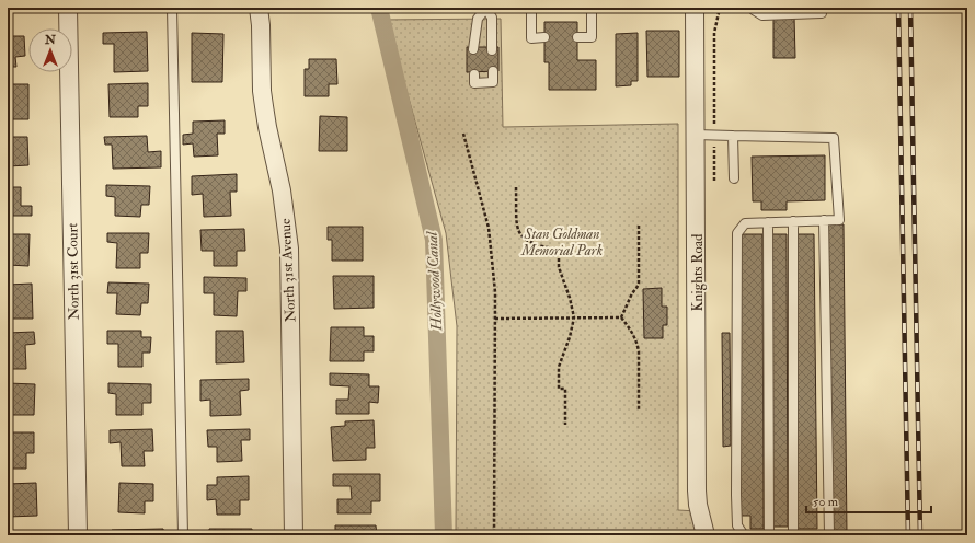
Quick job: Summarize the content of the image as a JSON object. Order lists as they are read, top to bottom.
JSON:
{
  "streets": {
    "street": ["North 31st Avenue", "North 31st Court", "Knights Road"]
  },
  "water": ["Hollywood Canal"],
  "parks": ["Stan Goldman Memorial Park"],
  "scale_bar": "50 m",
  "north": "top"
}
